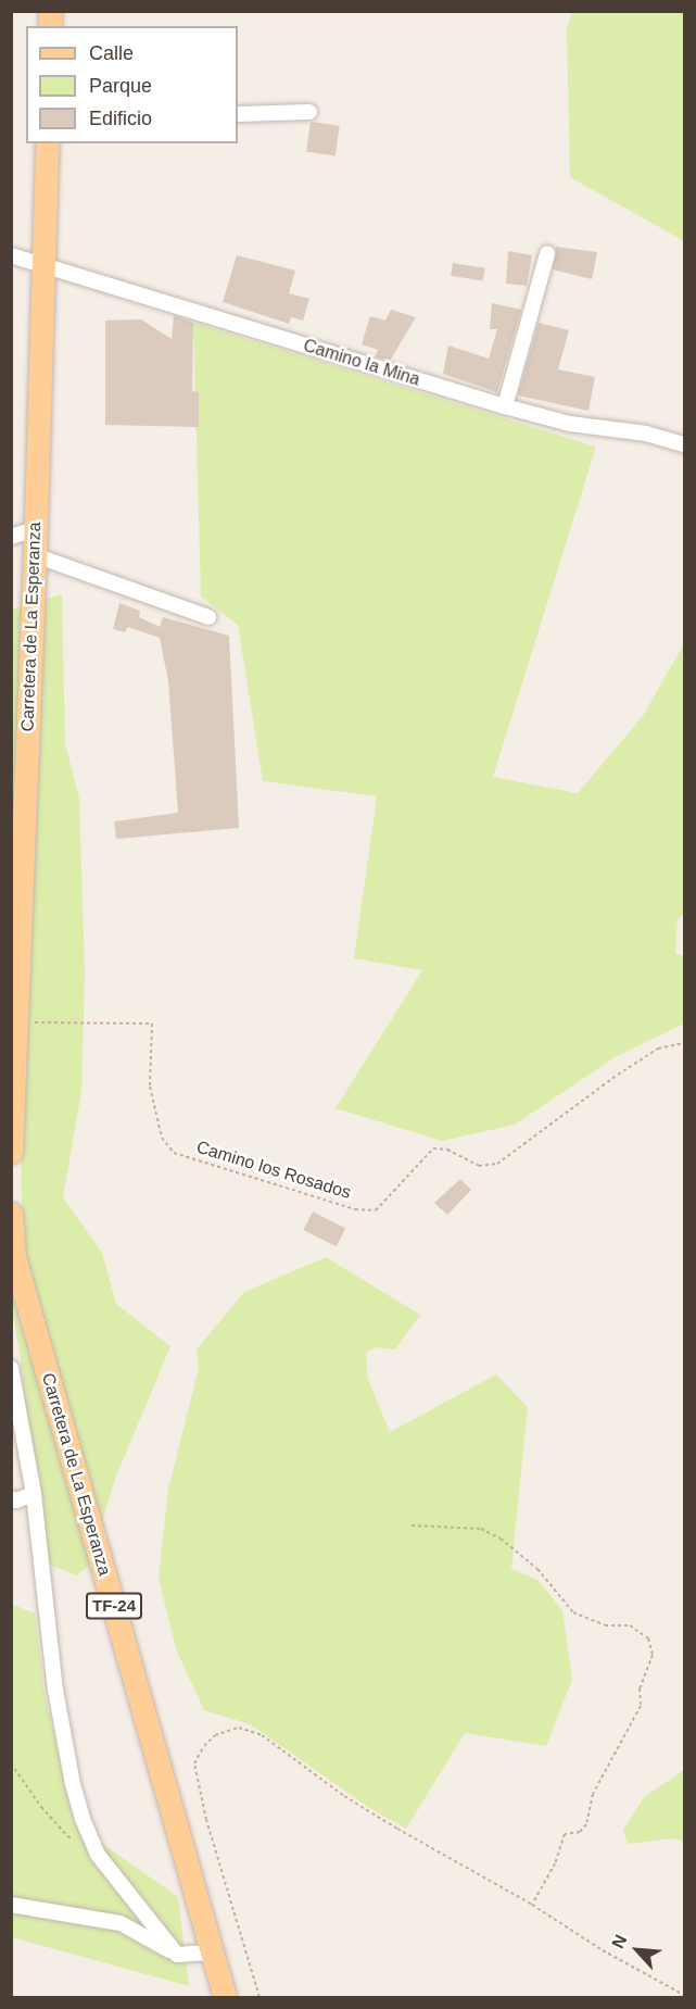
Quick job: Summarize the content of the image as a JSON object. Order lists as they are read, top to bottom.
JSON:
{
  "streets": {
    "main road": ["Carretera de La Esperanza", "TF-24"],
    "street": ["Camino la Mina"],
    "path": ["Camino los Rosados"]
  },
  "crossings": [
    ["Camino la Mina", "Carretera de La Esperanza"],
    ["Carretera de La Esperanza", "Camino los Rosados"]
  ],
  "legend": ["Calle", "Parque", "Edificio"],
  "north": "top left"
}
